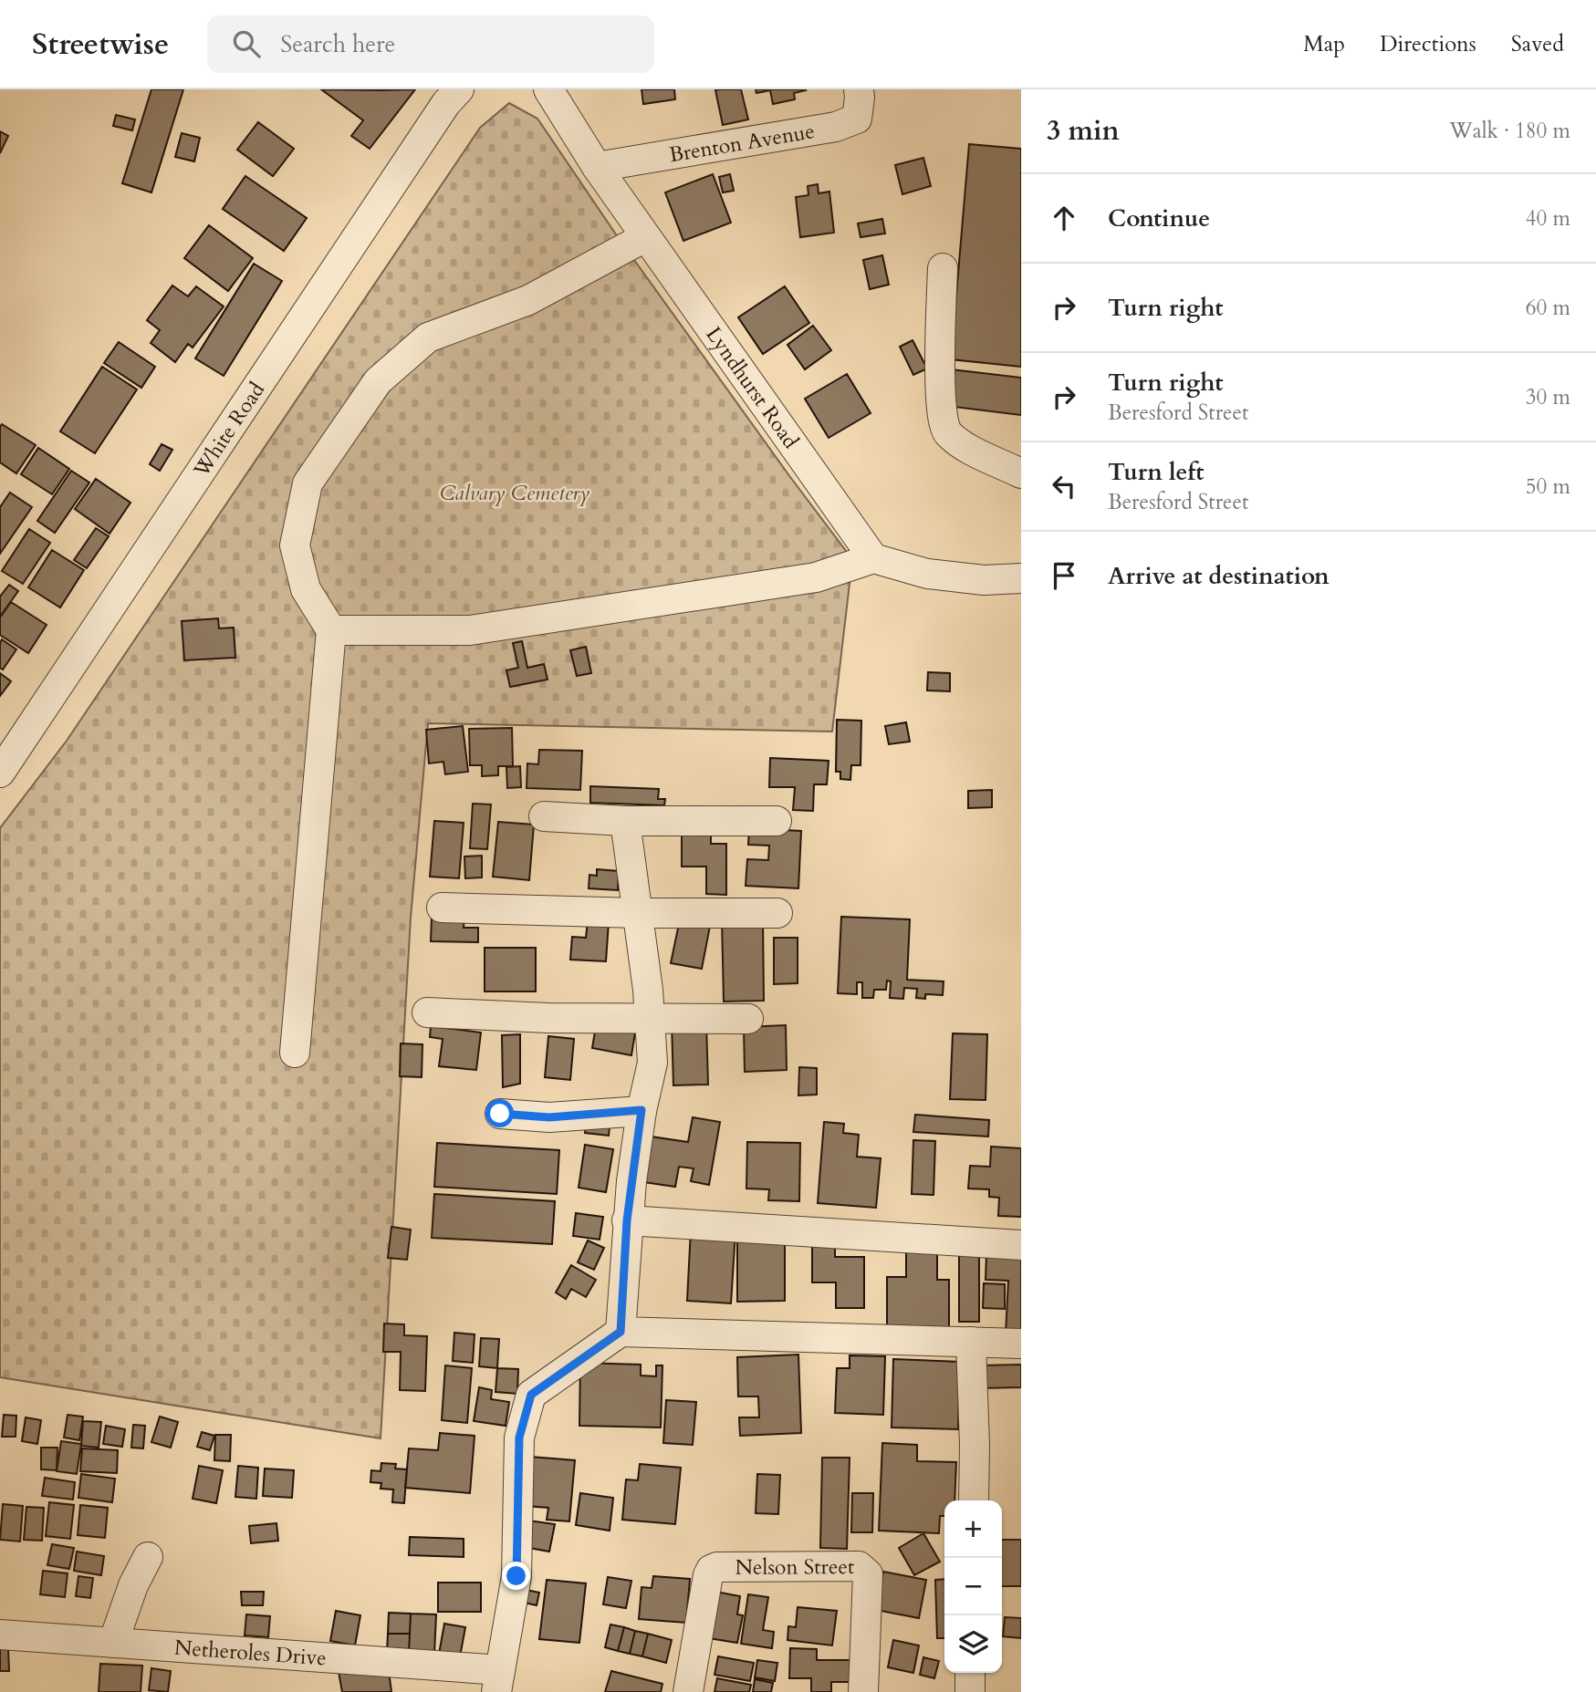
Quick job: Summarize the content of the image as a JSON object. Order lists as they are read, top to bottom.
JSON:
{
  "streets": {
    "street": [
      "Brenton Avenue",
      "Lyndhurst Road",
      "White Road",
      "Nelson Street",
      "Netheroles Drive"
    ]
  },
  "crossings": [
    ["Brenton Avenue", "Lyndhurst Road"]
  ],
  "parks": ["Calvary Cemetery"],
  "page": {
    "header": "Streetwise",
    "search": "Search here",
    "nav": ["Map", "Directions", "Saved"],
    "heading": ["3 min", "Walk · 180 m"],
    "list": [
      ["Continue", "40 m"],
      ["Turn right", "60 m"],
      ["Turn right", "Beresford Street", "30 m"],
      ["Turn left", "Beresford Street", "50 m"],
      "Arrive at destination"
    ],
    "map_buttons": ["+", "−"]
  }
}
